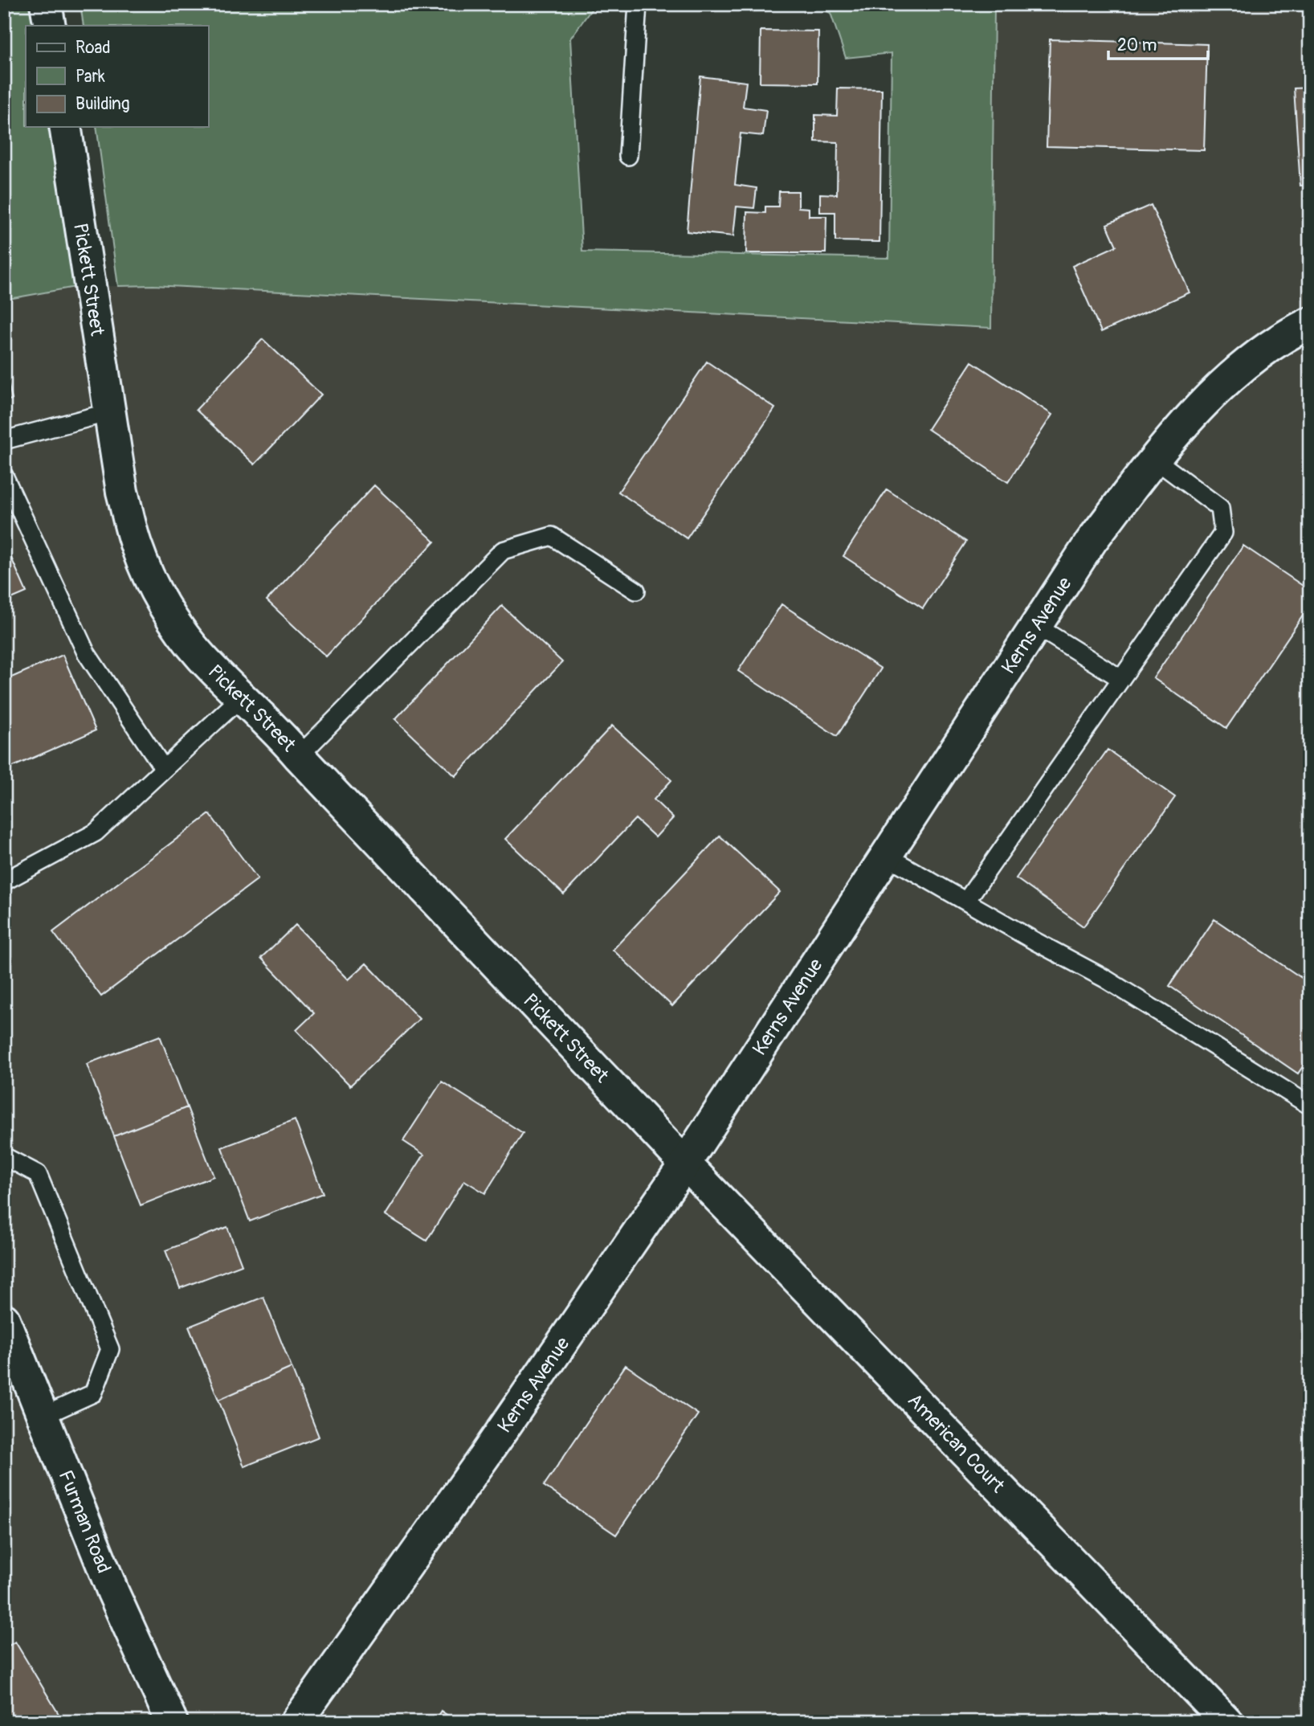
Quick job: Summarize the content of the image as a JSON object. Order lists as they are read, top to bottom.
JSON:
{
  "streets": {
    "street": [
      "Pickett Street",
      "Kerns Avenue",
      "American Court",
      "Furman Road"
    ]
  },
  "crossings": [
    ["Pickett Street", "Kerns Avenue"],
    ["Pickett Street", "American Court"],
    ["Kerns Avenue", "American Court"]
  ],
  "legend": ["Road", "Park", "Building"],
  "scale_bar": "20 m"
}
